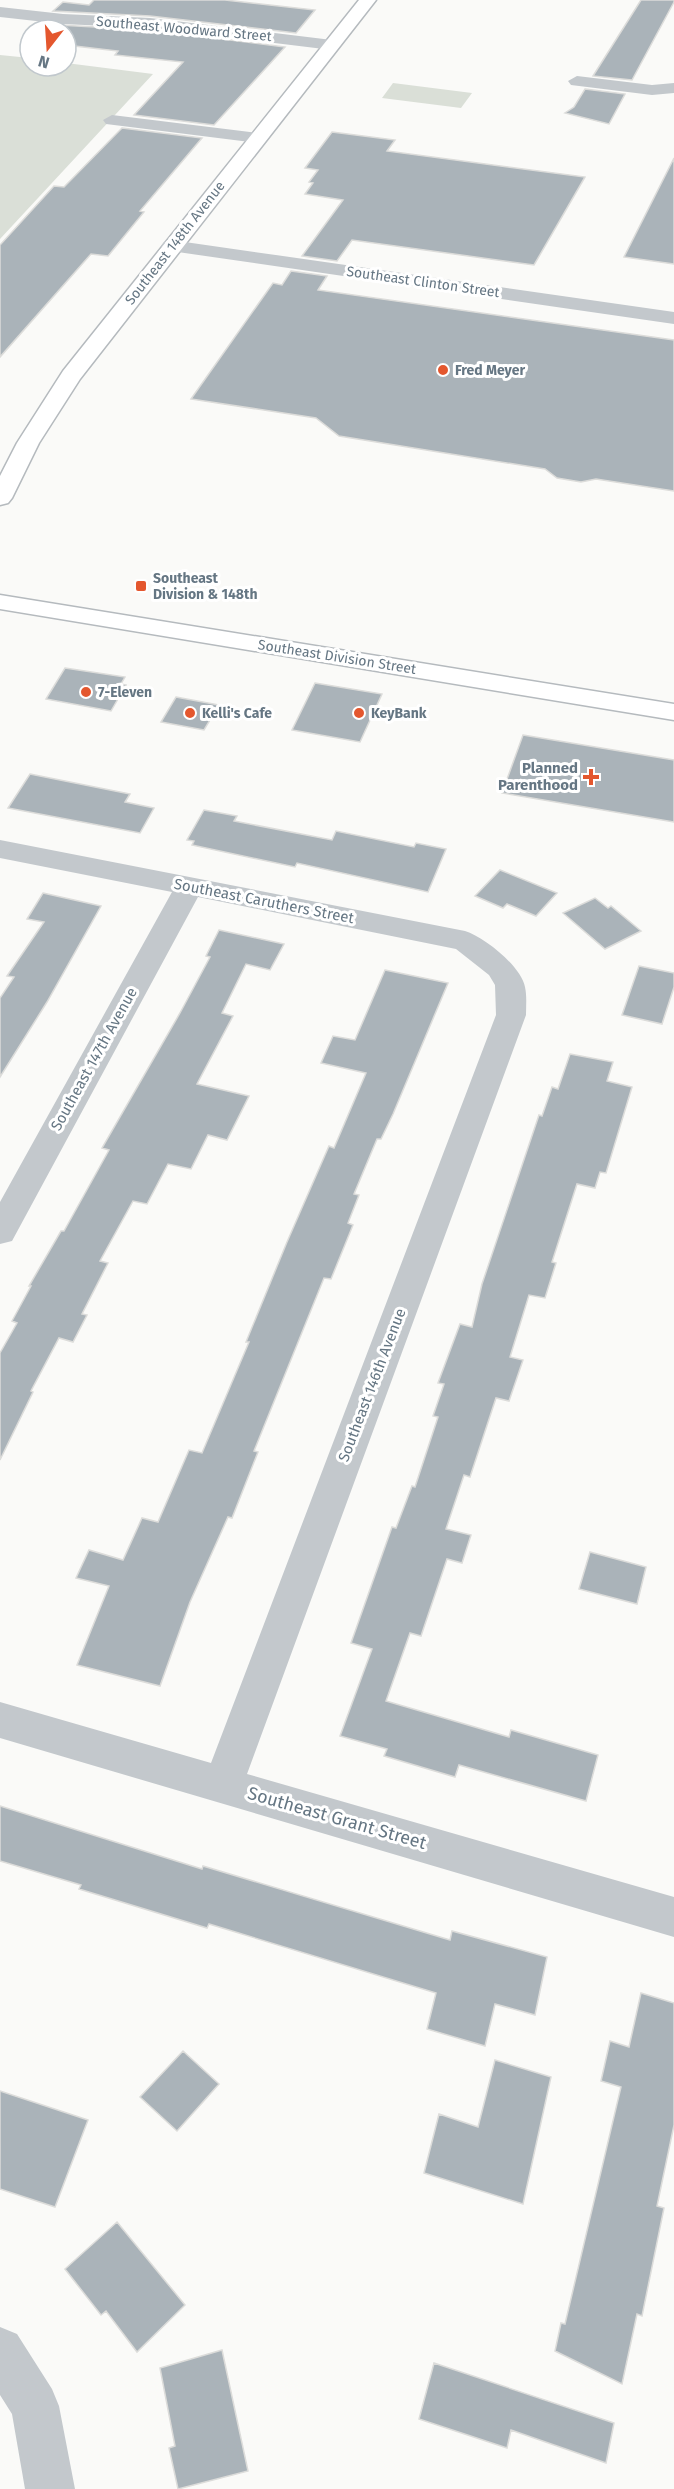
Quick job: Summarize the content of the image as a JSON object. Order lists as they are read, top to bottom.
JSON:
{
  "streets": {
    "main road": ["Southeast 148th Avenue", "Southeast Division Street"],
    "street": [
      "Southeast Woodward Street",
      "Southeast Clinton Street",
      "Southeast Caruthers Street",
      "Southeast 147th Avenue",
      "Southeast 146th Avenue",
      "Southeast Grant Street"
    ]
  },
  "crossings": [
    ["Southeast Woodward Street", "Southeast 148th Avenue"],
    ["Southeast 148th Avenue", "Southeast Clinton Street"],
    ["Southeast Caruthers Street", "Southeast 147th Avenue"],
    ["Southeast Caruthers Street", "Southeast 146th Avenue"],
    ["Southeast 146th Avenue", "Southeast Grant Street"]
  ],
  "places": {
    "other": [
      "Fred Meyer",
      "7-Eleven",
      "Kelli's Cafe",
      "KeyBank"
    ],
    "transit": ["Southeast Division & 148th"],
    "health": ["Planned Parenthood"]
  },
  "north": "bottom"
}
